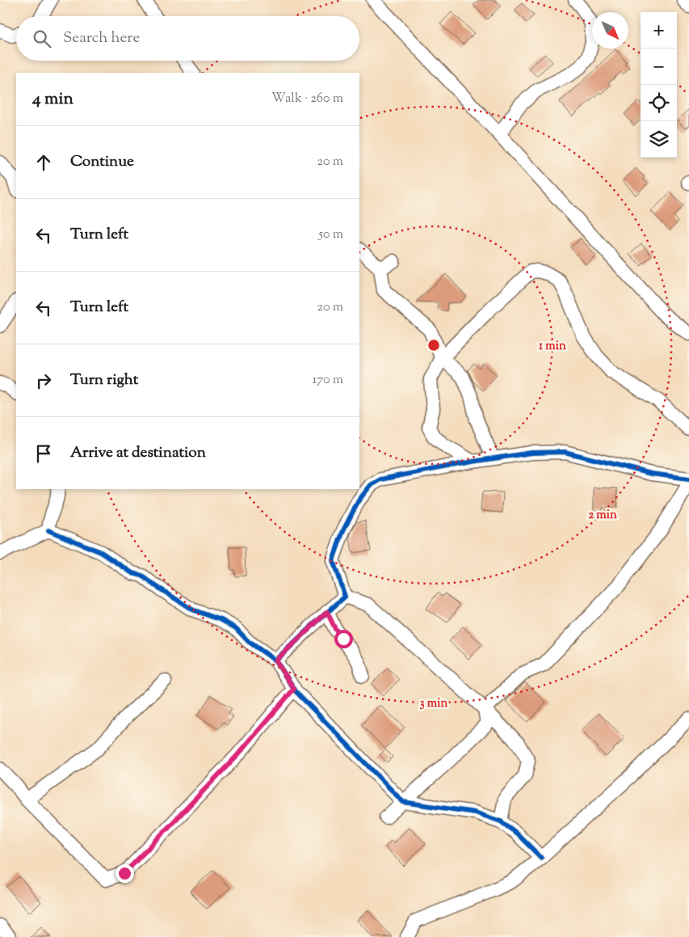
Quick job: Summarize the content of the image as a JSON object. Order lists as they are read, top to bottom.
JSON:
{
  "north": "bottom right",
  "page": {
    "map_buttons": ["+", "−"],
    "search": "Search here",
    "heading": ["4 min", "Walk · 260 m"],
    "list": [
      ["Continue", "20 m"],
      ["Turn left", "50 m"],
      ["Turn left", "20 m"],
      ["Turn right", "170 m"],
      "Arrive at destination"
    ]
  },
  "rings": ["1 min", "2 min", "3 min"]
}
